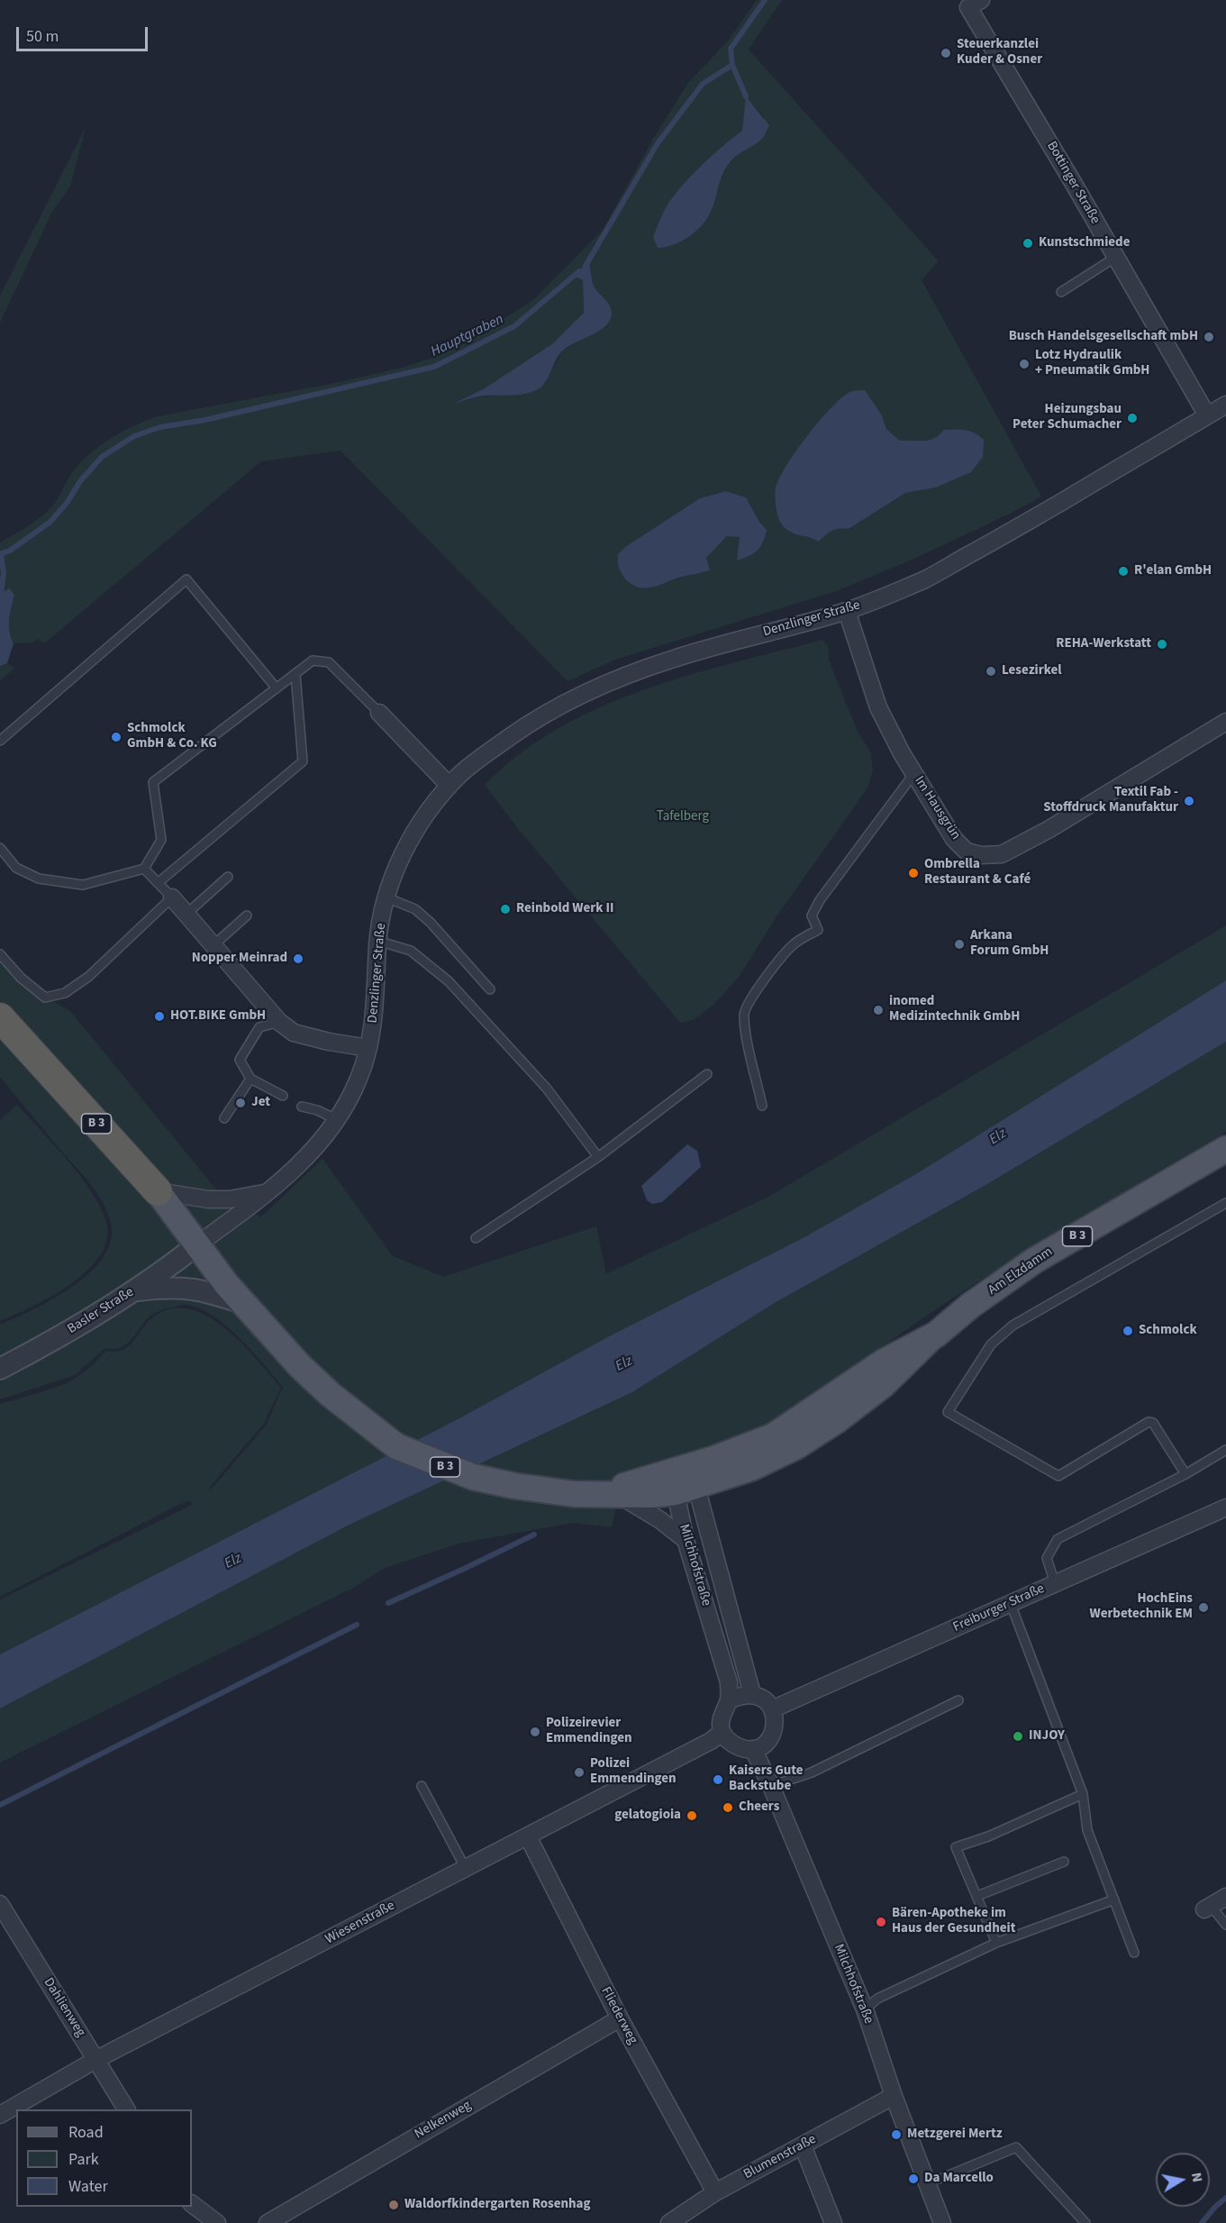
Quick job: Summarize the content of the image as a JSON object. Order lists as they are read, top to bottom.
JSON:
{
  "streets": {
    "highway": ["B 3"],
    "main road": ["Am Elzdamm"],
    "street": [
      "Bottinger Straße",
      "Denzlinger Straße",
      "Im Hausgrün",
      "Basler Straße",
      "Milchhofstraße",
      "Freiburger Straße",
      "Wiesenstraße",
      "Dahlienweg",
      "Fliederweg",
      "Nelkenweg",
      "Blumenstraße"
    ]
  },
  "crossings": [
    ["Bottinger Straße", "Denzlinger Straße"],
    ["Denzlinger Straße", "Im Hausgrün"],
    ["Denzlinger Straße", "B 3"],
    ["Denzlinger Straße", "Basler Straße"],
    ["B 3", "Am Elzdamm"],
    ["B 3", "Basler Straße"],
    ["B 3", "Milchhofstraße"],
    ["Am Elzdamm", "Milchhofstraße"],
    ["Milchhofstraße", "Freiburger Straße"],
    ["Milchhofstraße", "Wiesenstraße"],
    ["Milchhofstraße", "Blumenstraße"],
    ["Freiburger Straße", "Wiesenstraße"],
    ["Wiesenstraße", "Dahlienweg"],
    ["Wiesenstraße", "Fliederweg"],
    ["Fliederweg", "Nelkenweg"],
    ["Fliederweg", "Blumenstraße"]
  ],
  "water": ["Hauptgraben", "Elz"],
  "parks": ["Tafelberg"],
  "places": [
    "Steuerkanzlei Kuder & Osner",
    "Kunstschmiede",
    "Busch Handelsgesellschaft mbH",
    "Lotz Hydraulik + Pneumatik GmbH",
    "Heizungsbau Peter Schumacher",
    "R'elan GmbH",
    "REHA-Werkstatt",
    "Lesezirkel",
    "Schmolck GmbH & Co. KG",
    "Textil Fab - Stoffdruck Manufaktur",
    "Ombrella Restaurant & Café",
    "Reinbold Werk II",
    "Arkana Forum GmbH",
    "Nopper Meinrad",
    "inomed Medizintechnik GmbH",
    "HOT.BIKE GmbH",
    "Jet",
    "Schmolck",
    "HochEins Werbetechnik EM",
    "Polizeirevier Emmendingen",
    "INJOY",
    "Polizei Emmendingen",
    "Kaisers Gute Backstube",
    "Cheers",
    "gelatogioia",
    "Bären-Apotheke im Haus der Gesundheit",
    "Metzgerei Mertz",
    "Da Marcello",
    "Waldorfkindergarten Rosenhag"
  ],
  "legend": ["Road", "Park", "Water"],
  "scale_bar": "50 m",
  "north": "right"
}
